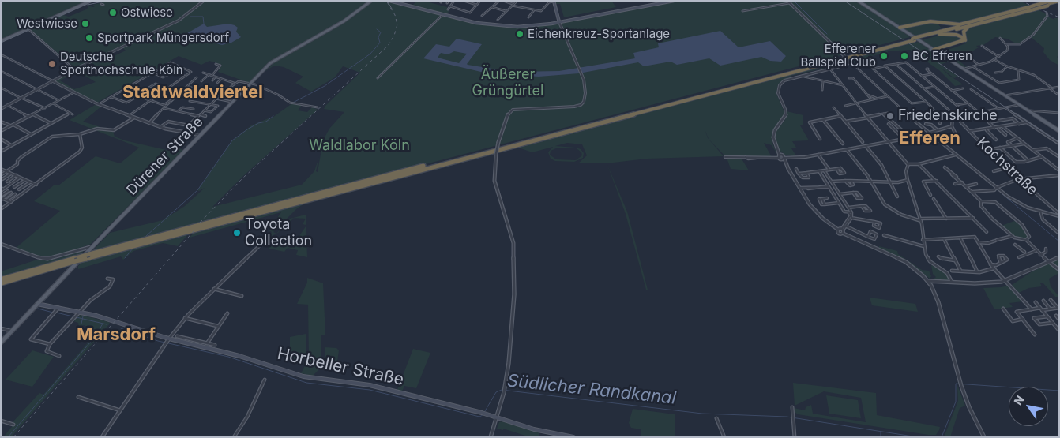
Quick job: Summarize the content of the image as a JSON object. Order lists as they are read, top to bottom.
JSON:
{
  "streets": {
    "main road": ["Dürener Straße", "Horbeller Straße"],
    "street": ["Kochstraße"]
  },
  "crossings": [
    ["Dürener Straße", "Horbeller Straße"]
  ],
  "districts": ["Stadtwaldviertel", "Efferen", "Marsdorf"],
  "water": ["Südlicher Randkanal"],
  "parks": ["Äußerer Grüngürtel", "Waldlabor Köln"],
  "places": [
    "Ostwiese",
    "Westwiese",
    "Eichenkreuz-Sportanlage",
    "Sportpark Müngersdorf",
    "Efferener Ballspiel Club",
    "BC Efferen",
    "Deutsche Sporthochschule Köln",
    "Friedenskirche",
    "Toyota Collection"
  ],
  "north": "top left"
}
